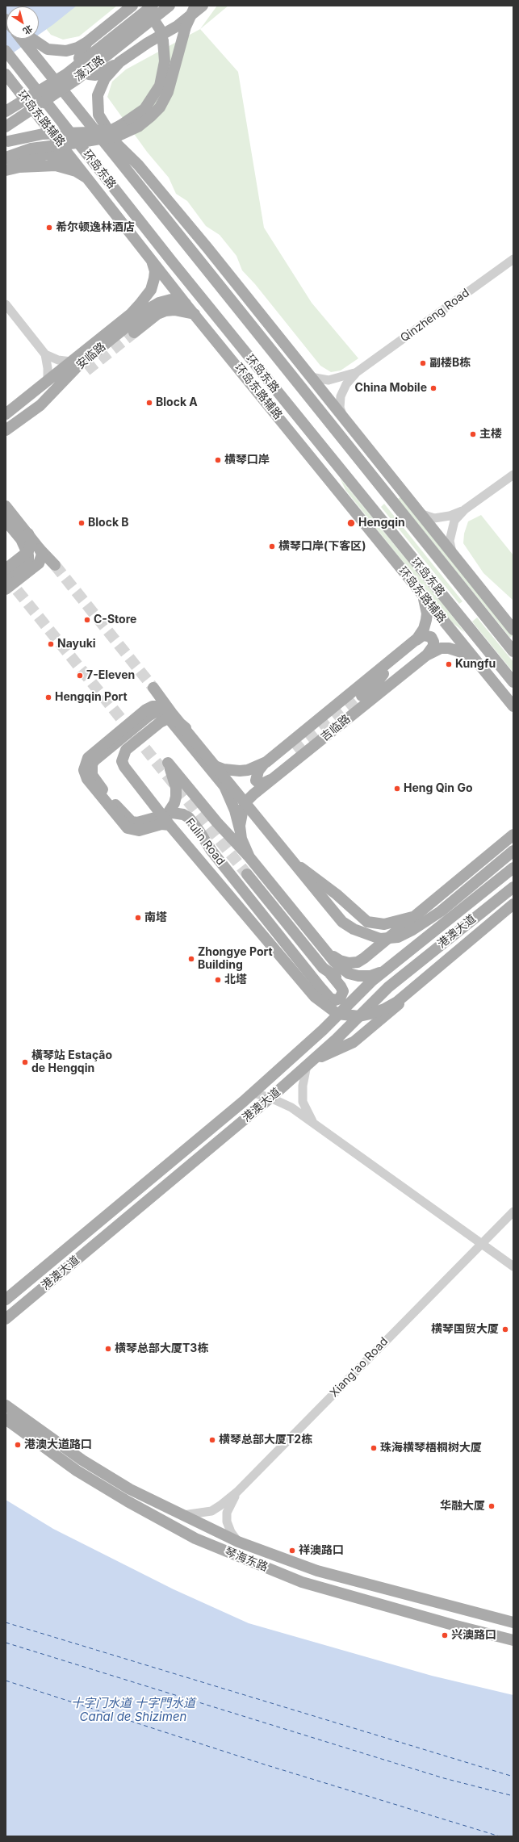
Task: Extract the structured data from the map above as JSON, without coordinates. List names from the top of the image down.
{
  "streets": {
    "main road": [
      "濠江路",
      "环岛东路辅路",
      "环岛东路",
      "安临路",
      "吉临路",
      "Fulin Road",
      "港澳大道",
      "琴海东路"
    ],
    "street": ["Qinzheng Road", "Xiang'ao Road"]
  },
  "crossings": [
    ["环岛东路辅路", "安临路"],
    ["环岛东路辅路", "吉临路"],
    ["吉临路", "Fulin Road"],
    ["Fulin Road", "港澳大道"]
  ],
  "water": ["十字门水道 十字門水道 Canal de Shizimen"],
  "places": [
    "希尔顿逸林酒店",
    "副楼B栋",
    "China Mobile",
    "Block A",
    "主楼",
    "横琴口岸",
    "Block B",
    "Hengqin",
    "横琴口岸(下客区)",
    "C-Store",
    "Nayuki",
    "Kungfu",
    "7-Eleven",
    "Hengqin Port",
    "Heng Qin Go",
    "南塔",
    "Zhongye Port Building",
    "北塔",
    "橫琴站 Estação de Hengqin",
    "横琴国贸大厦",
    "横琴总部大厦T3栋",
    "横琴总部大厦T2栋",
    "港澳大道路口",
    "珠海横琴梧桐树大厦",
    "华融大厦",
    "祥澳路口",
    "兴澳路口"
  ],
  "north": "bottom right"
}
